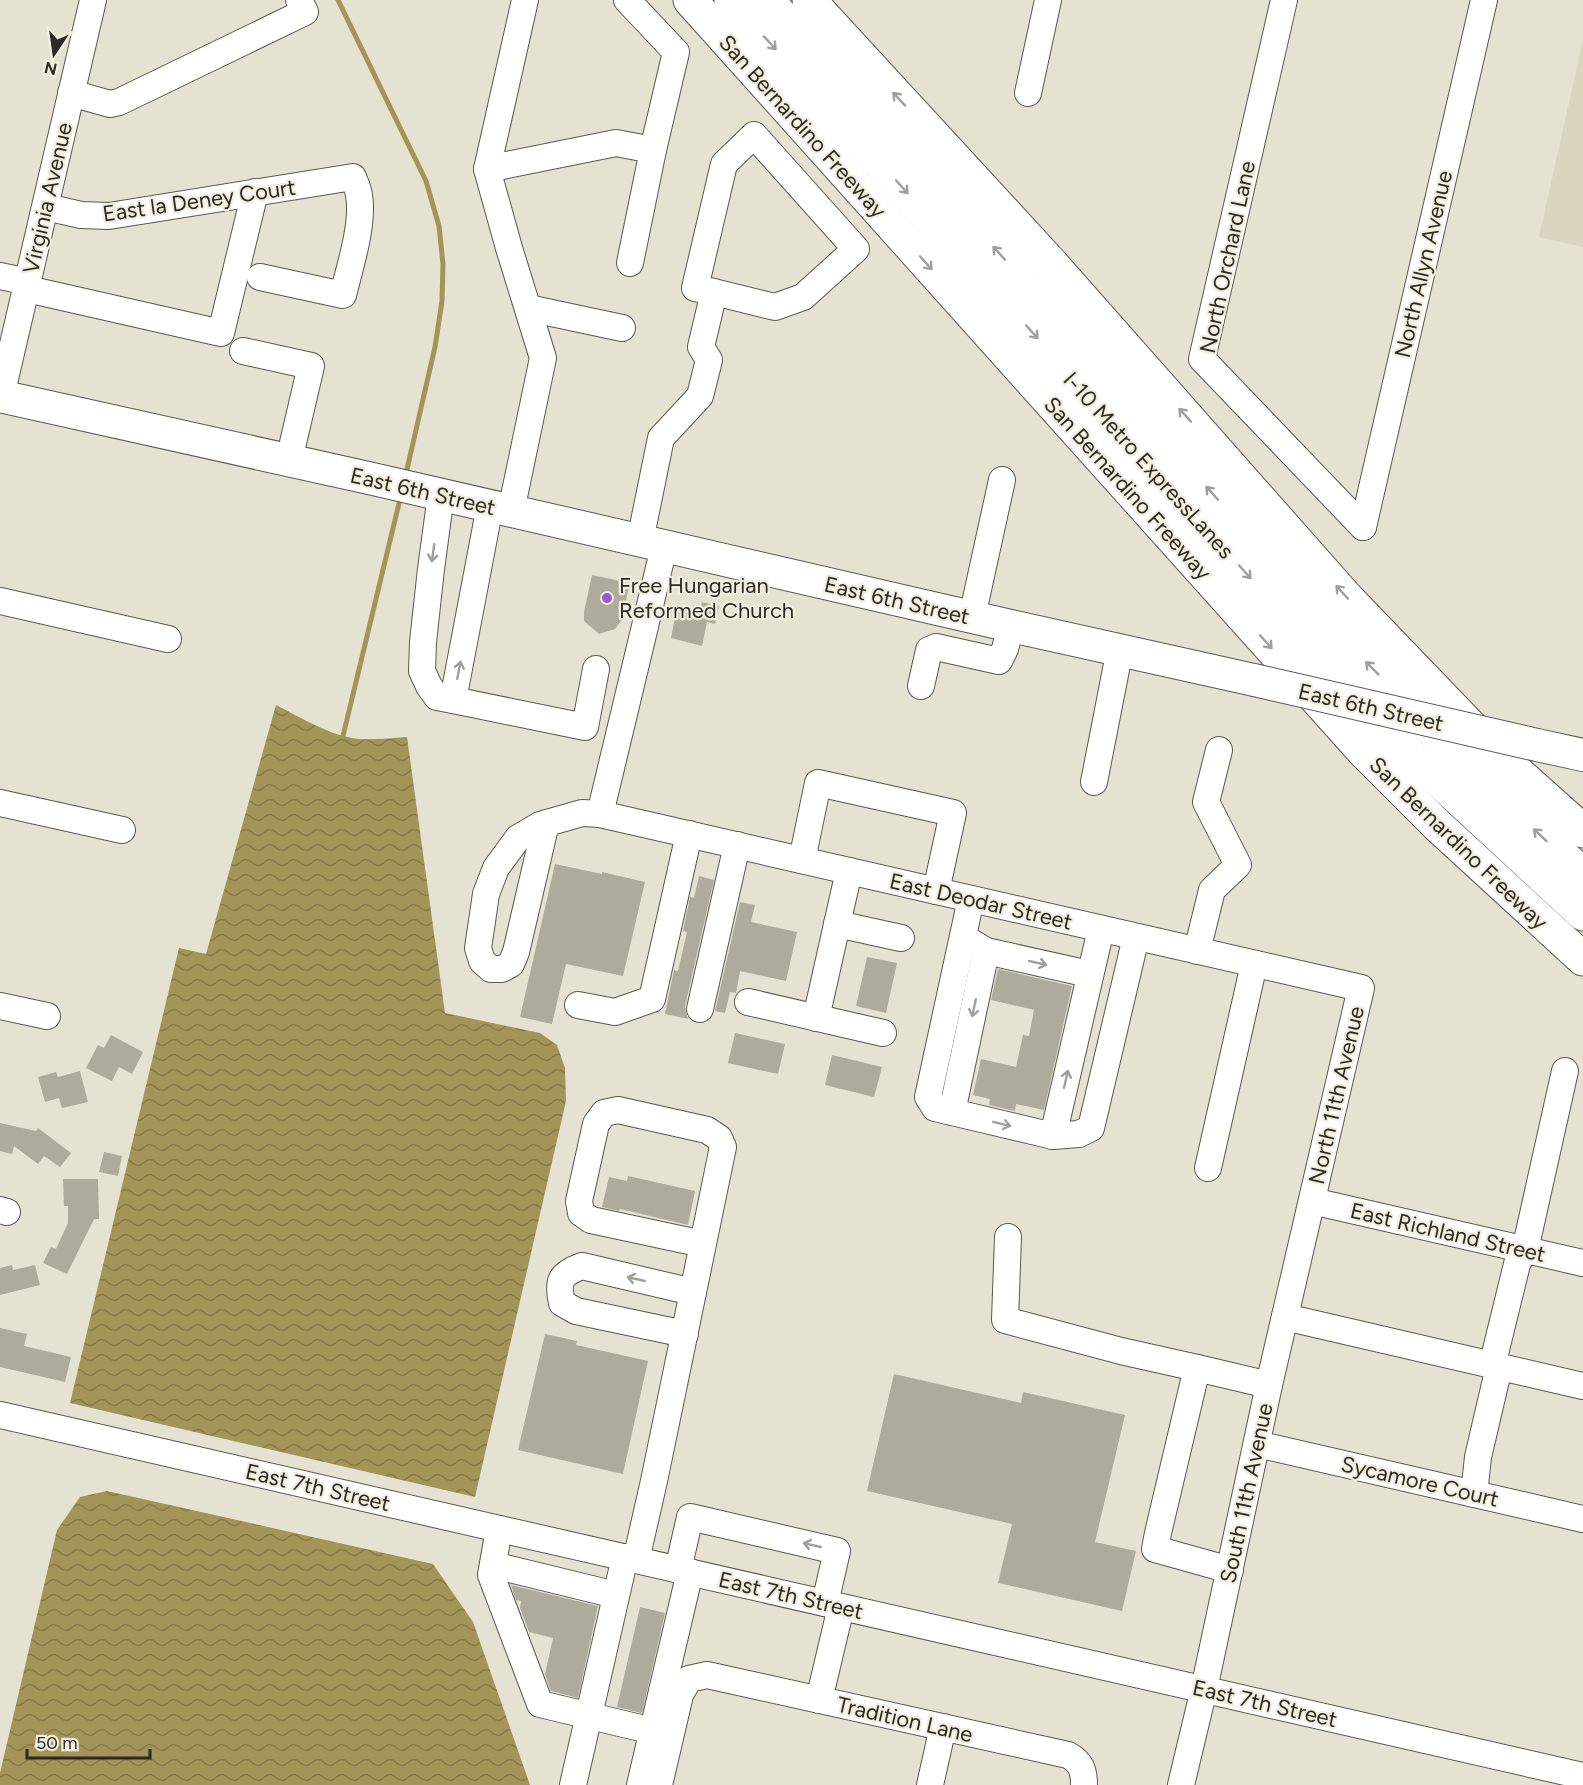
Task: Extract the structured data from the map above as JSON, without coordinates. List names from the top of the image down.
{
  "streets": {
    "highway": ["San Bernardino Freeway", "I-10 Metro ExpressLanes"],
    "main road": ["East 6th Street"],
    "street": [
      "Virginia Avenue",
      "East la Deney Court",
      "North Orchard Lane",
      "North Allyn Avenue",
      "East Deodar Street",
      "North 11th Avenue",
      "East Richland Street",
      "Sycamore Court",
      "East 7th Street",
      "South 11th Avenue",
      "Tradition Lane"
    ]
  },
  "crossings": [
    ["Virginia Avenue", "East la Deney Court"],
    ["Virginia Avenue", "East 6th Street"],
    ["North Orchard Lane", "North Allyn Avenue"],
    ["East Deodar Street", "North 11th Avenue"],
    ["North 11th Avenue", "East Richland Street"],
    ["North 11th Avenue", "South 11th Avenue"],
    ["East Richland Street", "South 11th Avenue"],
    ["Sycamore Court", "South 11th Avenue"],
    ["East 7th Street", "South 11th Avenue"],
    ["East 7th Street", "Tradition Lane"]
  ],
  "places": ["Free Hungarian Reformed Church"],
  "scale_bar": "50 m",
  "north": "bottom"
}
